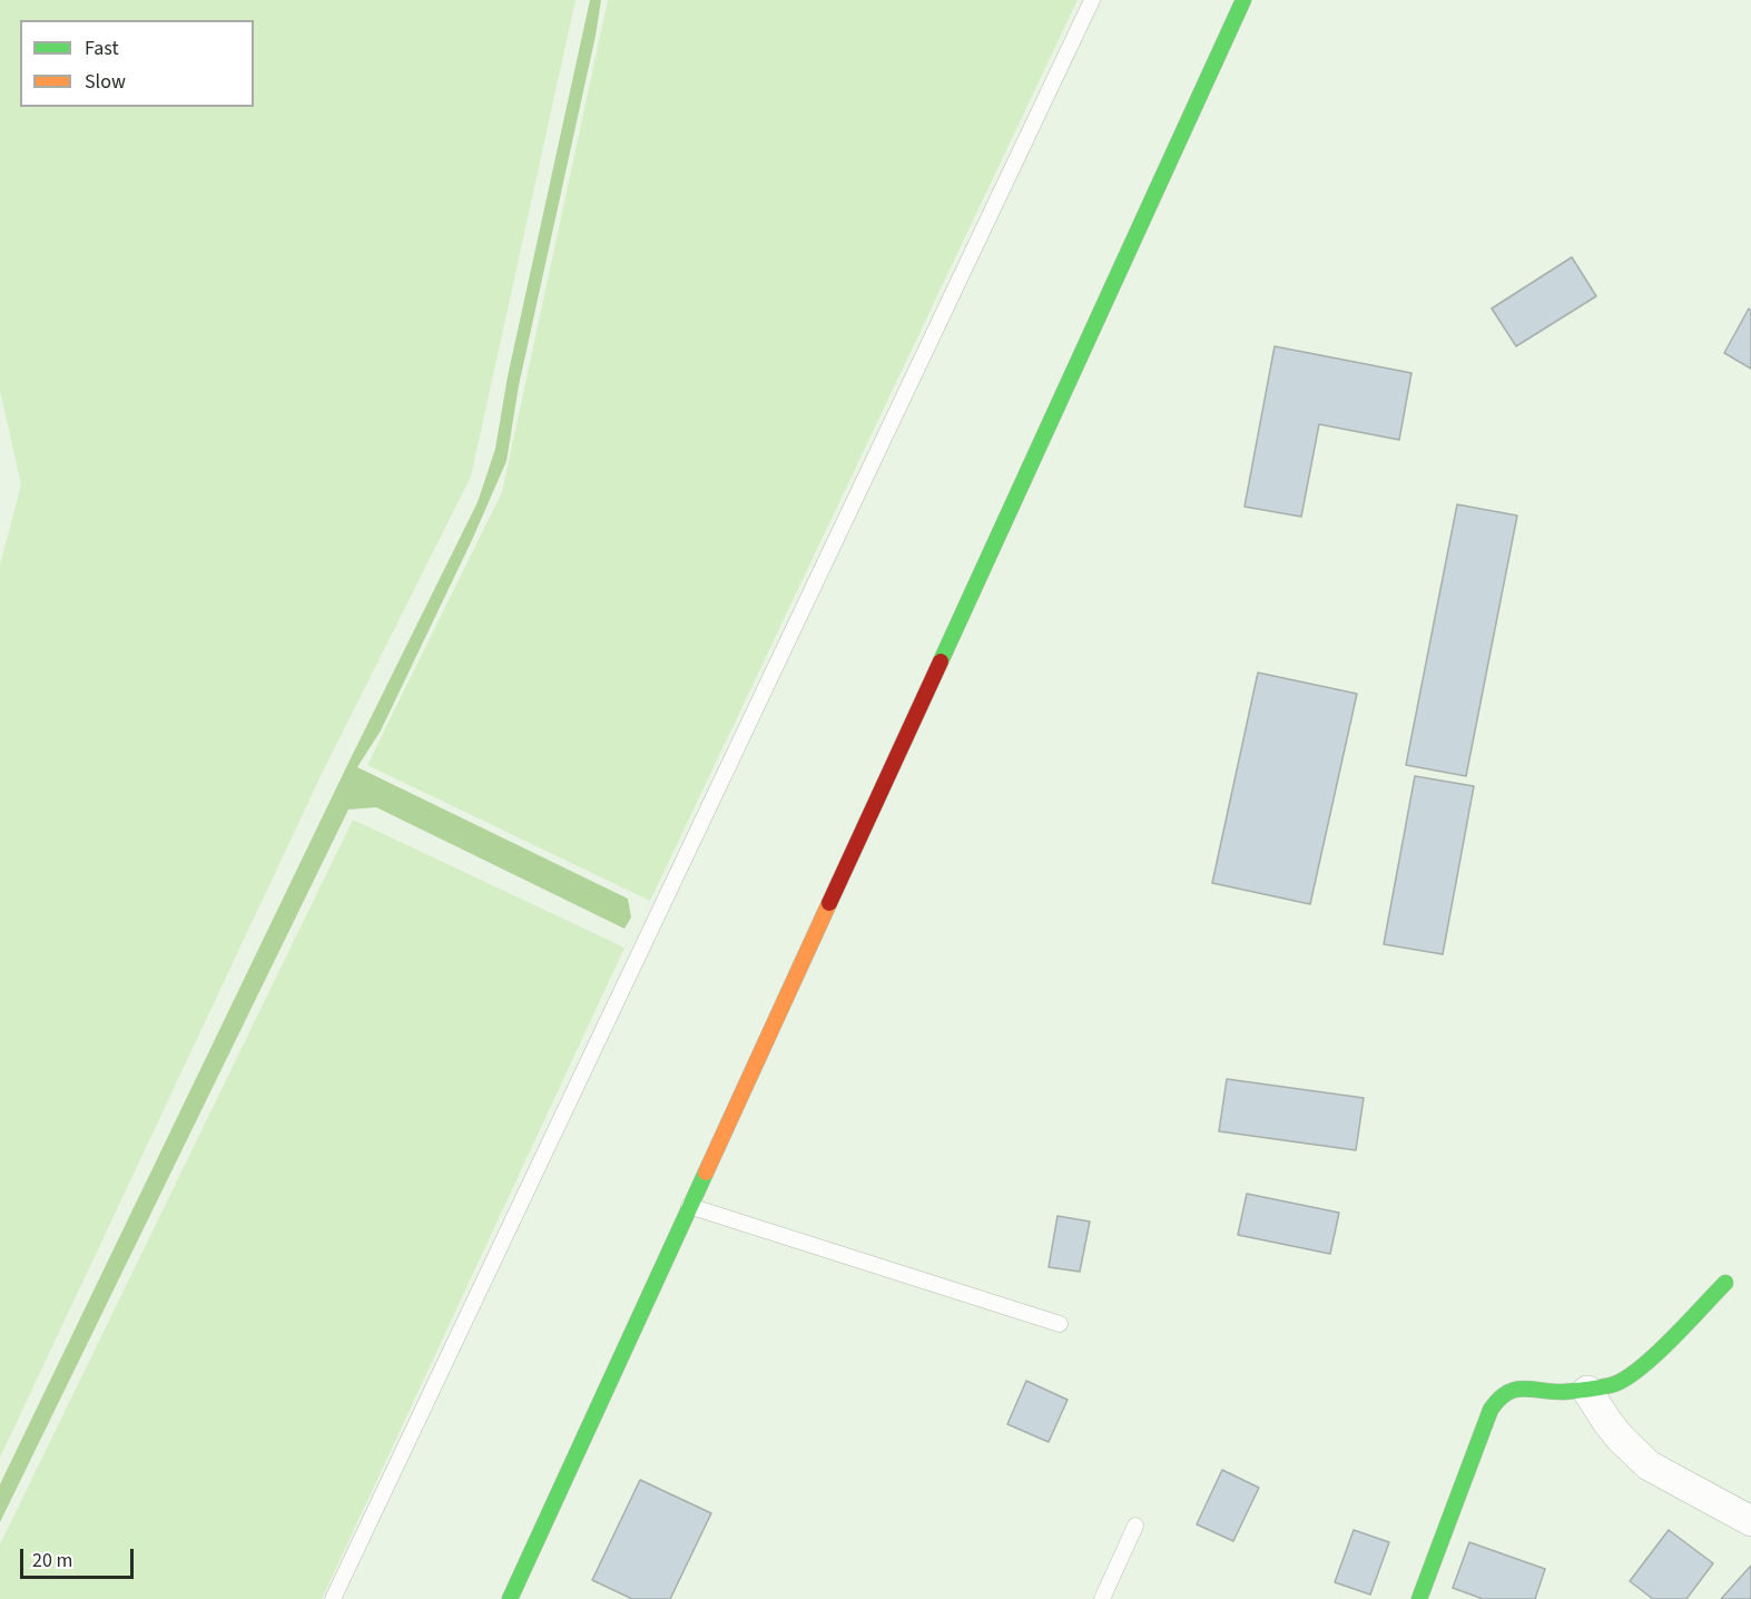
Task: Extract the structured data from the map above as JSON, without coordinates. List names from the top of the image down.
{
  "legend": ["Fast", "Slow"],
  "scale_bar": "20 m"
}
